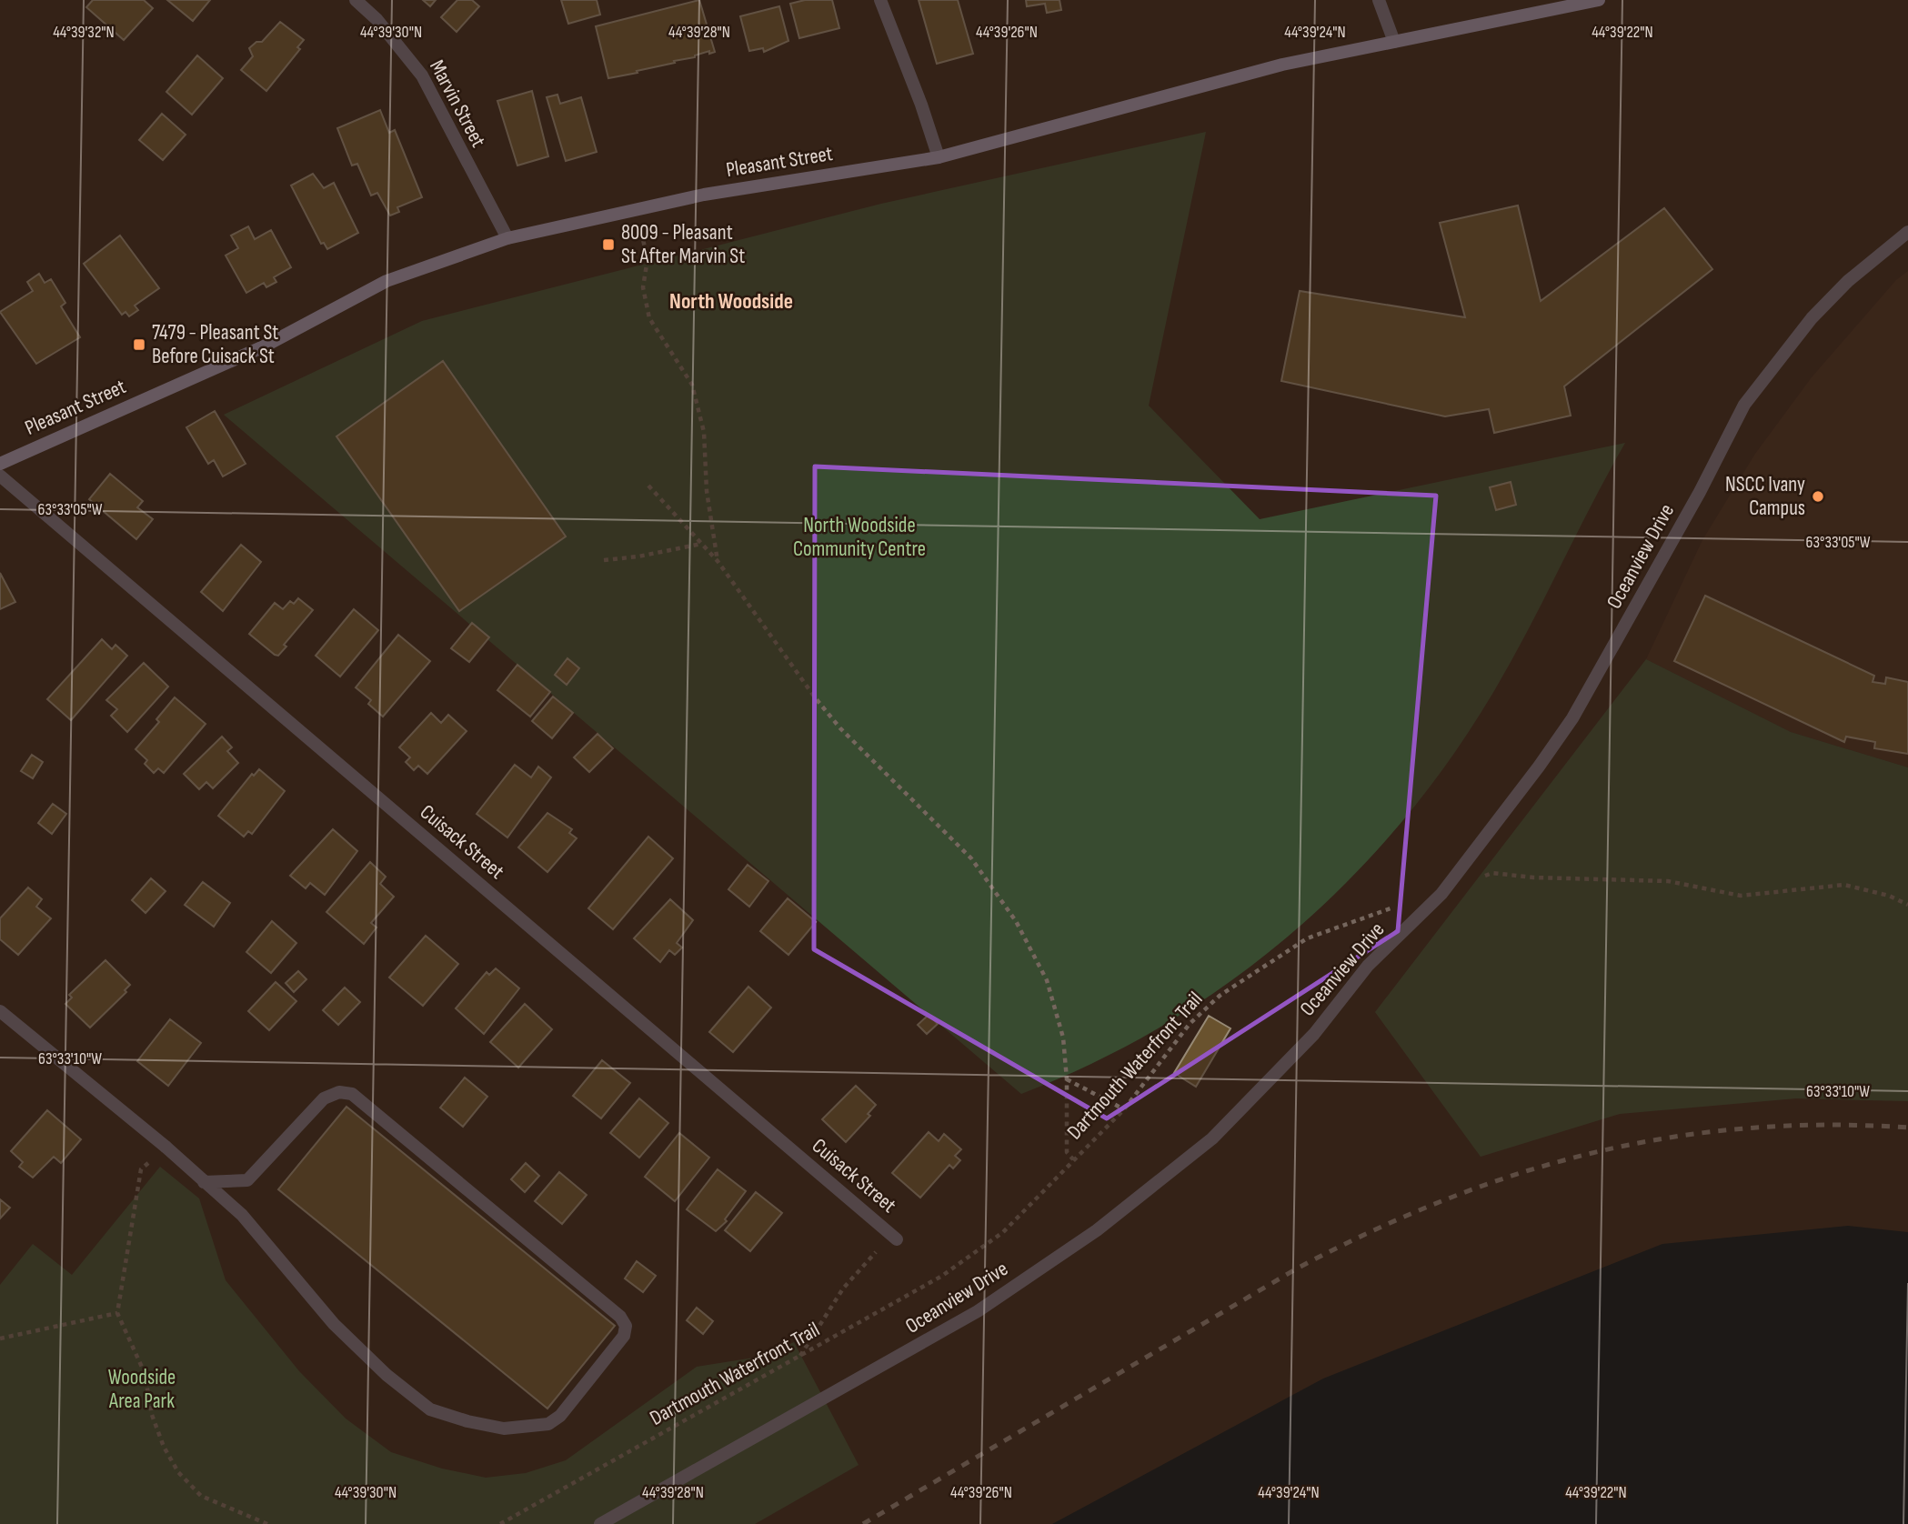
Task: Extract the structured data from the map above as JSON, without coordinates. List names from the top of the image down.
{
  "streets": {
    "main road": ["Pleasant Street"],
    "street": ["Marvin Street", "Oceanview Drive", "Cuisack Street"],
    "path": ["Dartmouth Waterfront Trail"]
  },
  "crossings": [
    ["Marvin Street", "Pleasant Street"]
  ],
  "districts": ["North Woodside"],
  "parks": ["North Woodside Community Centre", "Woodside Area Park"],
  "places": {
    "transit": ["8009 - Pleasant St After Marvin St", "7479 - Pleasant St Before Cuisack St"],
    "other": ["NSCC Ivany Campus"]
  },
  "coordinates": [
    "44°39'32\"N",
    "44°39'30\"N",
    "44°39'28\"N",
    "44°39'26\"N",
    "44°39'24\"N",
    "44°39'22\"N",
    "63°33'05\"W",
    "63°33'10\"W"
  ]
}
